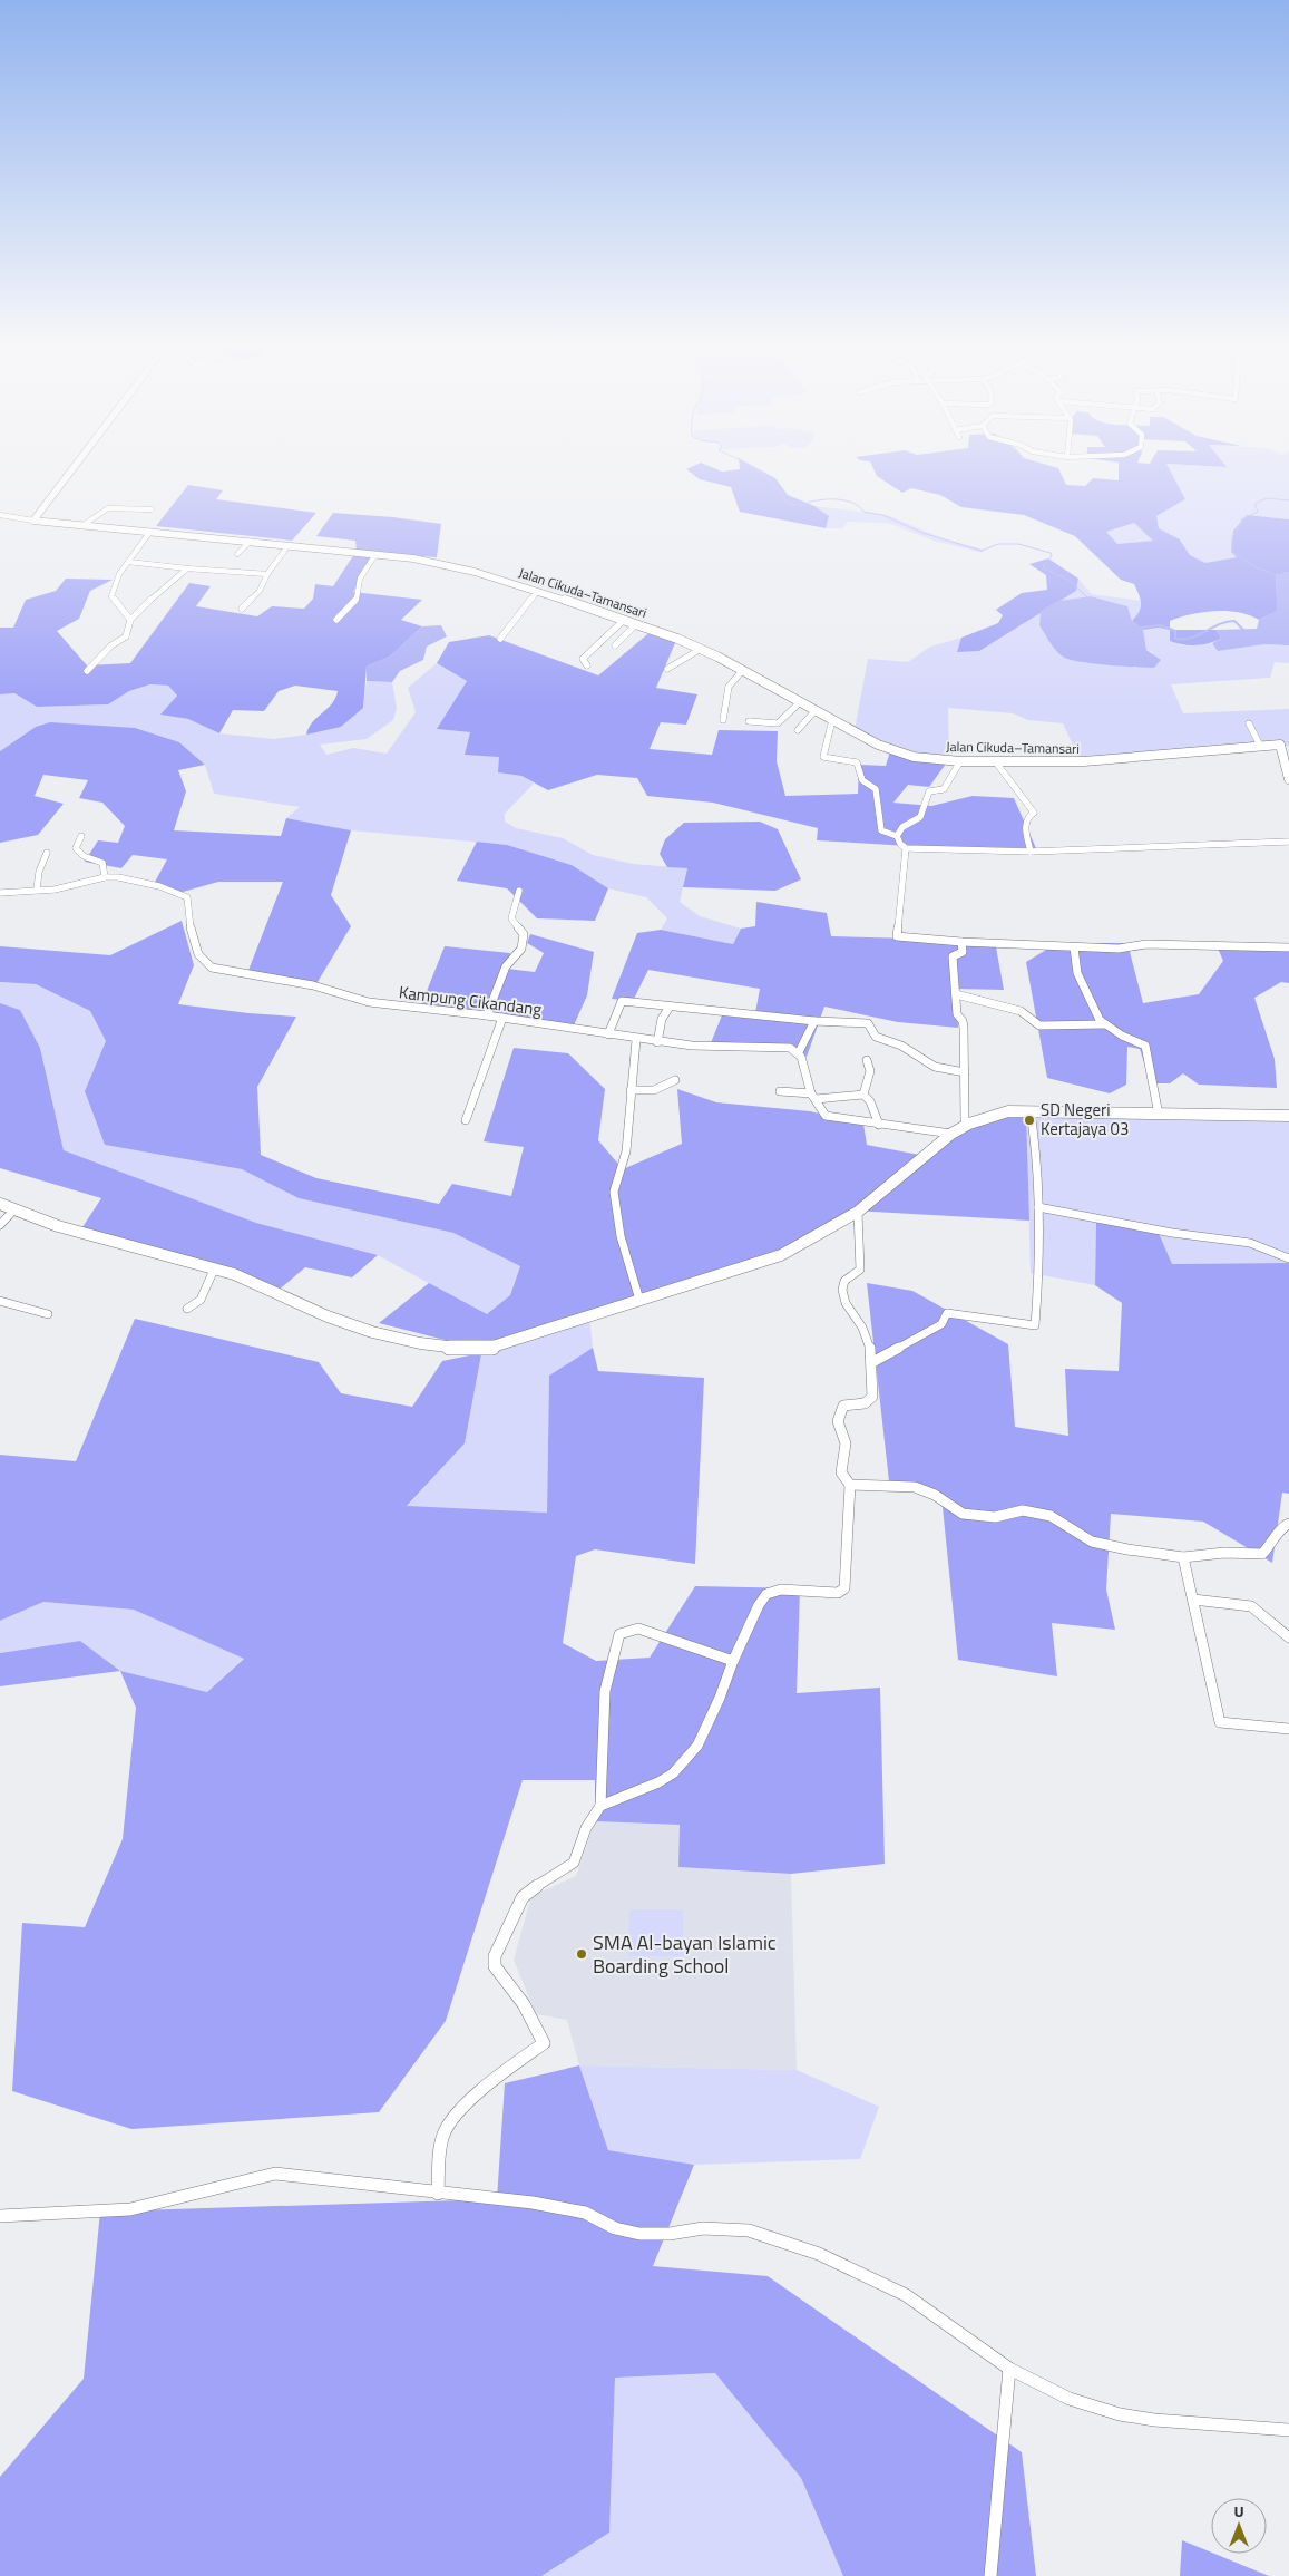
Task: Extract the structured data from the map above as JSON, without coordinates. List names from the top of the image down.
{
  "streets": {
    "street": ["Jalan Cikuda–Tamansari", "Kampung Cikandang"]
  },
  "places": ["SD Negeri Kertajaya 03", "SMA Al-bayan Islamic Boarding School"],
  "north": "top"
}
